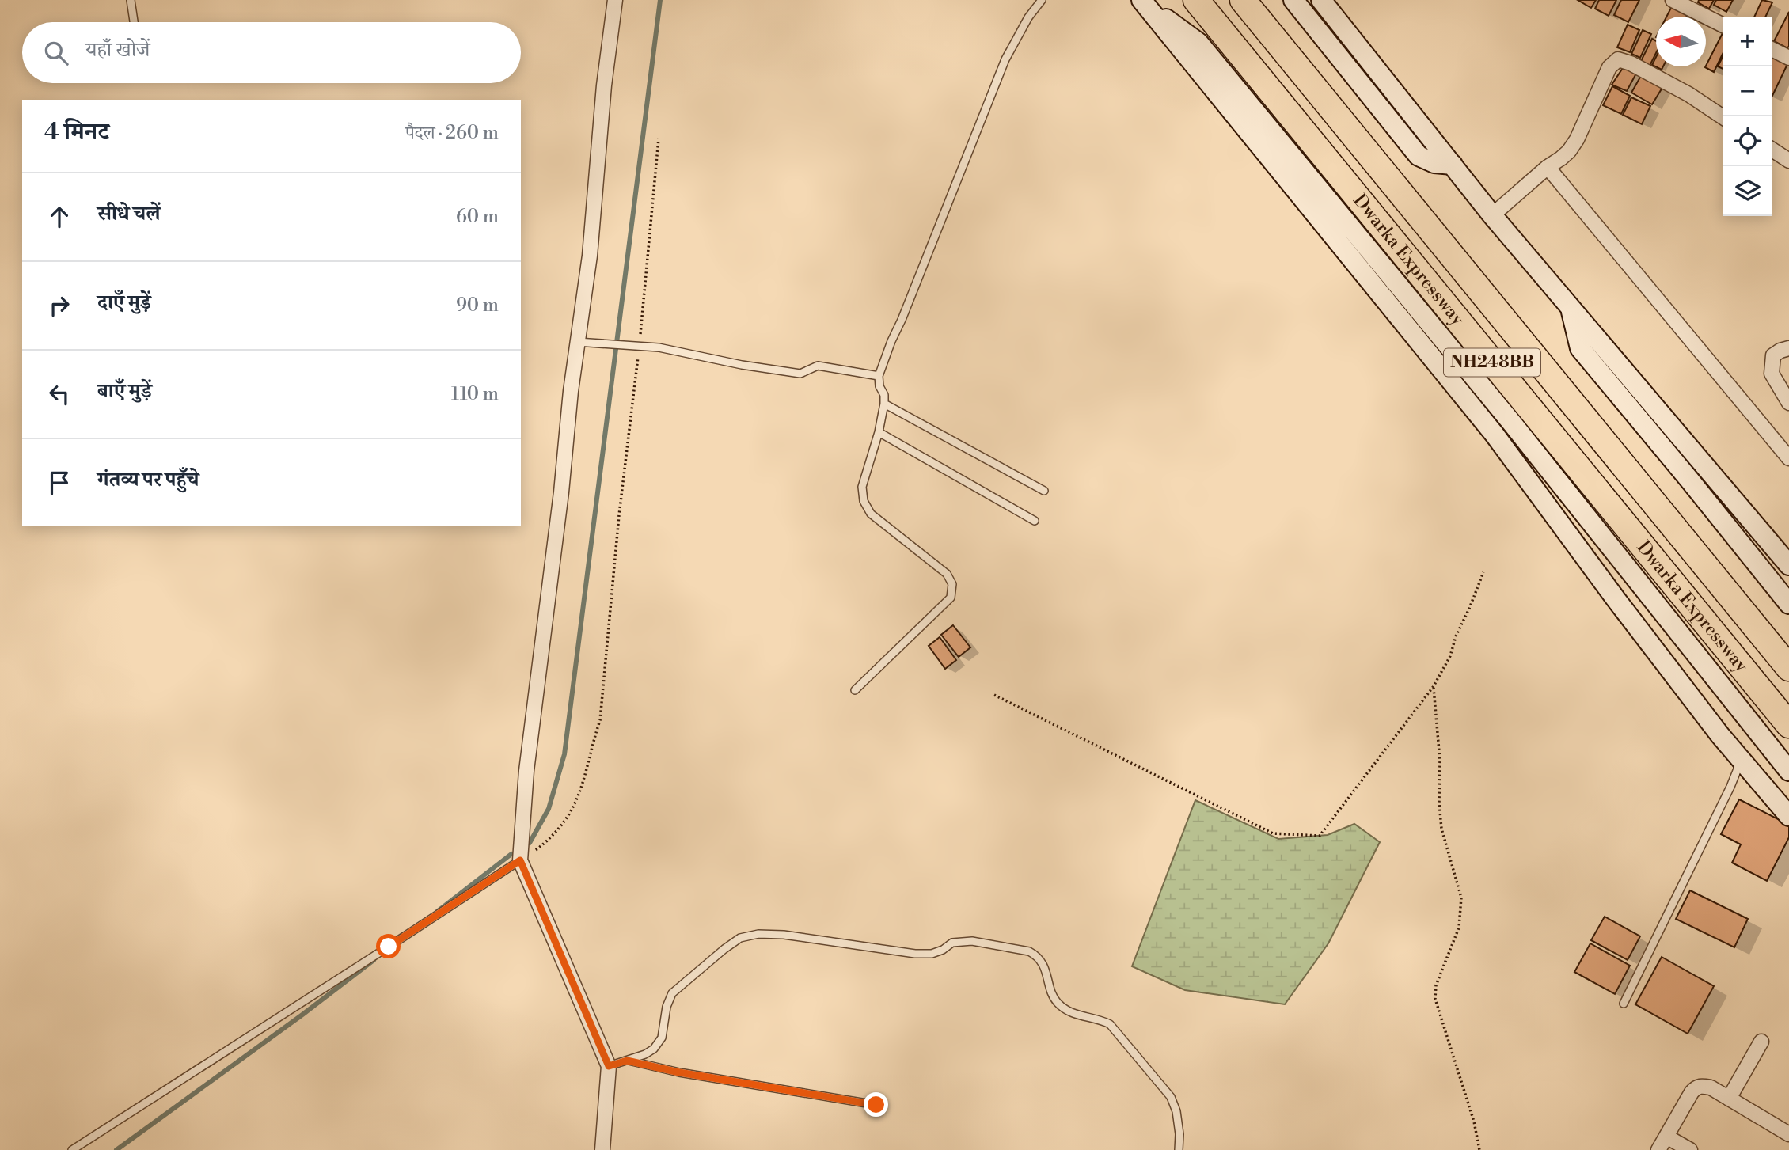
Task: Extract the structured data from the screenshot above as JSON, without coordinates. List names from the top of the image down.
{
  "streets": {
    "highway": ["Dwarka Expressway", "NH248BB"]
  },
  "north": "left",
  "page": {
    "map_buttons": ["+", "−"],
    "search": "यहाँ खोजें",
    "heading": ["4 मिनट", "पैदल · 260 m"],
    "list": [
      ["सीधे चलें", "60 m"],
      ["दाएँ मुड़ें", "90 m"],
      ["बाएँ मुड़ें", "110 m"],
      "गंतव्य पर पहुँचे"
    ]
  }
}
